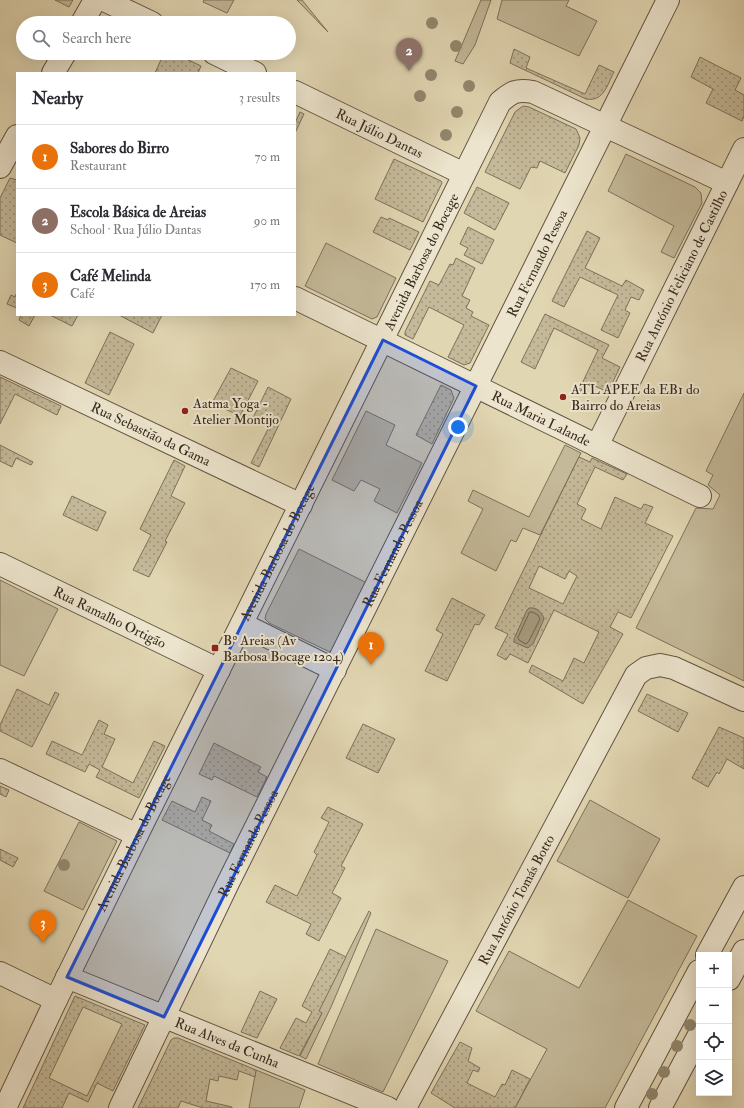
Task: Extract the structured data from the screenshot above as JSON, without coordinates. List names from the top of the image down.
{
  "streets": {
    "street": [
      "Rua Júlio Dantas",
      "Avenida Barbosa do Bocage",
      "Rua Fernando Pessoa",
      "Rua António Feliciano de Castilho",
      "Rua Maria Lalande",
      "Rua Sebastião da Gama",
      "Rua Ramalho Ortigão",
      "Rua António Tomás Botto",
      "Rua Alves da Cunha"
    ]
  },
  "crossings": [
    ["Rua Júlio Dantas", "Avenida Barbosa do Bocage"],
    ["Avenida Barbosa do Bocage", "Rua Fernando Pessoa"],
    ["Avenida Barbosa do Bocage", "Rua António Feliciano de Castilho"],
    ["Avenida Barbosa do Bocage", "Rua Maria Lalande"],
    ["Avenida Barbosa do Bocage", "Rua Sebastião da Gama"],
    ["Avenida Barbosa do Bocage", "Rua Ramalho Ortigão"],
    ["Avenida Barbosa do Bocage", "Rua Alves da Cunha"],
    ["Rua Fernando Pessoa", "Rua Maria Lalande"],
    ["Rua Fernando Pessoa", "Rua Alves da Cunha"],
    ["Rua António Feliciano de Castilho", "Rua Maria Lalande"]
  ],
  "places": {
    "other": ["ATL APEE da EB1 do Bairro do Areias", "Aatma Yoga - Atelier Montijo"],
    "transit": ["Bº Areias (Av Barbosa Bocage 1204)"]
  },
  "page": {
    "search": "Search here",
    "pins": ["2", "1", "3"],
    "heading": ["Nearby", "3 results"],
    "list": [
      {
        "mark": "1",
        "name": "Sabores do Birro",
        "note": "Restaurant",
        "value": "70 m"
      },
      {
        "mark": "2",
        "name": "Escola Básica de Areias",
        "note": "School · Rua Júlio Dantas",
        "value": "90 m"
      },
      {
        "mark": "3",
        "name": "Café Melinda",
        "note": "Café",
        "value": "170 m"
      }
    ],
    "map_buttons": ["+", "−"]
  }
}
